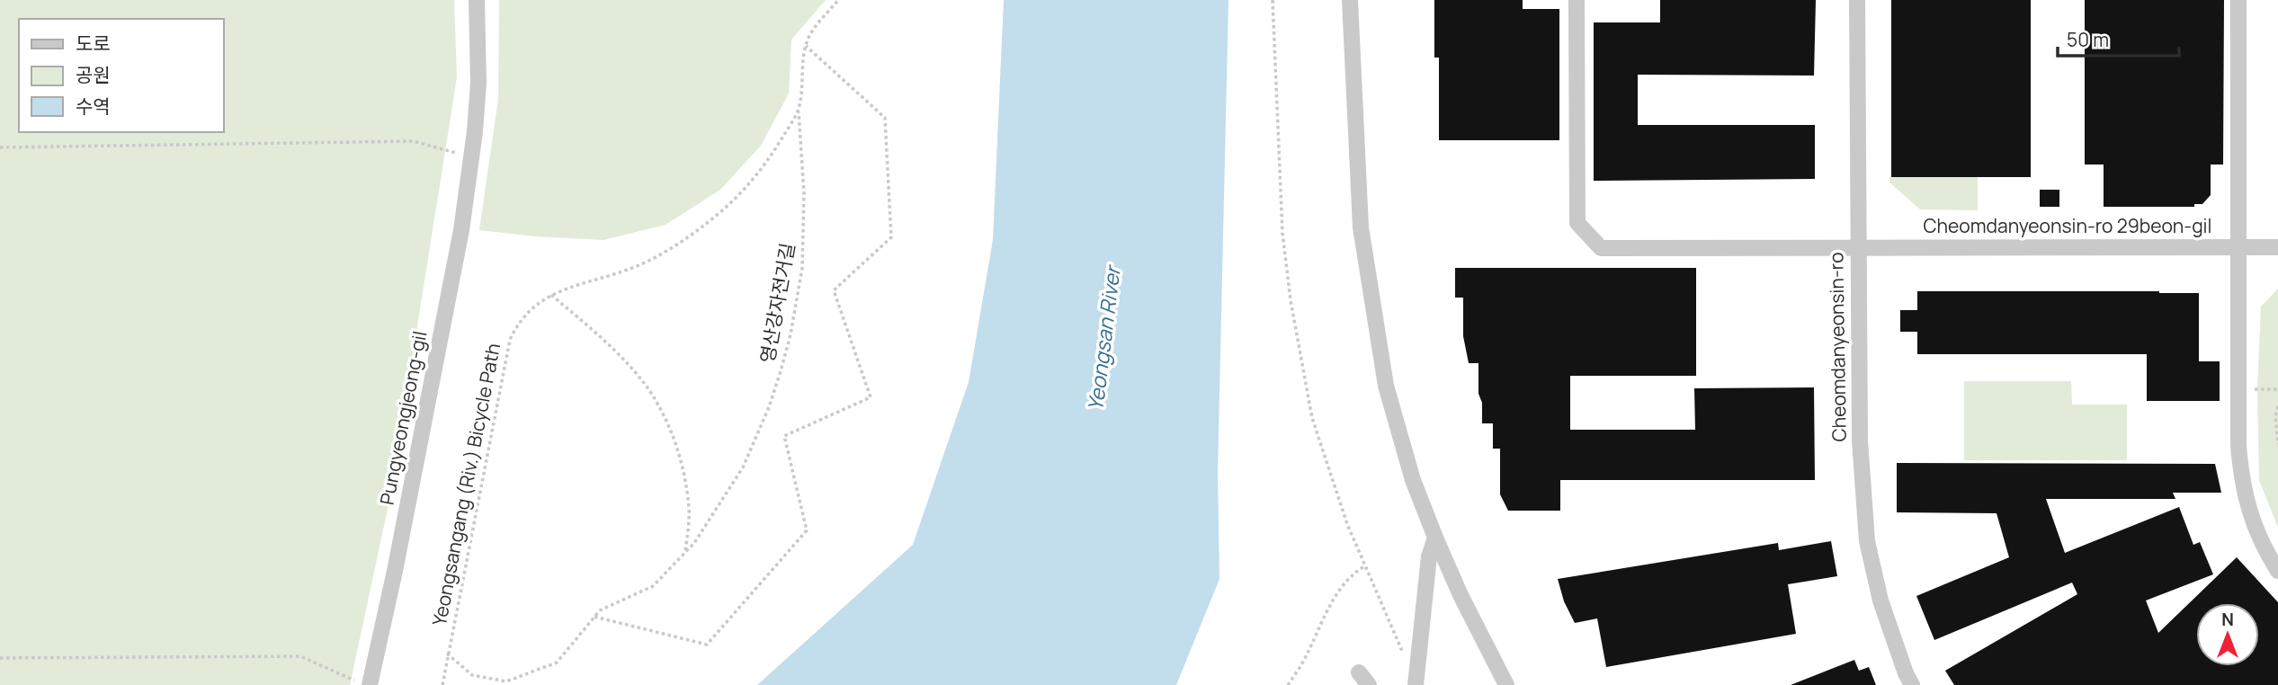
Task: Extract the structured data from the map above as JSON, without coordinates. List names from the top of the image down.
{
  "streets": {
    "street": ["Cheomdanyeonsin-ro 29beon-gil", "Cheomdanyeonsin-ro", "Pungyeongjeong-gil"],
    "path": ["영산강자전거길", "Yeongsangang (Riv.) Bicycle Path"]
  },
  "crossings": [
    ["Cheomdanyeonsin-ro 29beon-gil", "Cheomdanyeonsin-ro"],
    ["영산강자전거길", "Yeongsangang (Riv.) Bicycle Path"]
  ],
  "water": ["Yeongsan River"],
  "legend": ["도로", "공원", "수역"],
  "scale_bar": "50 m",
  "north": "top"
}
